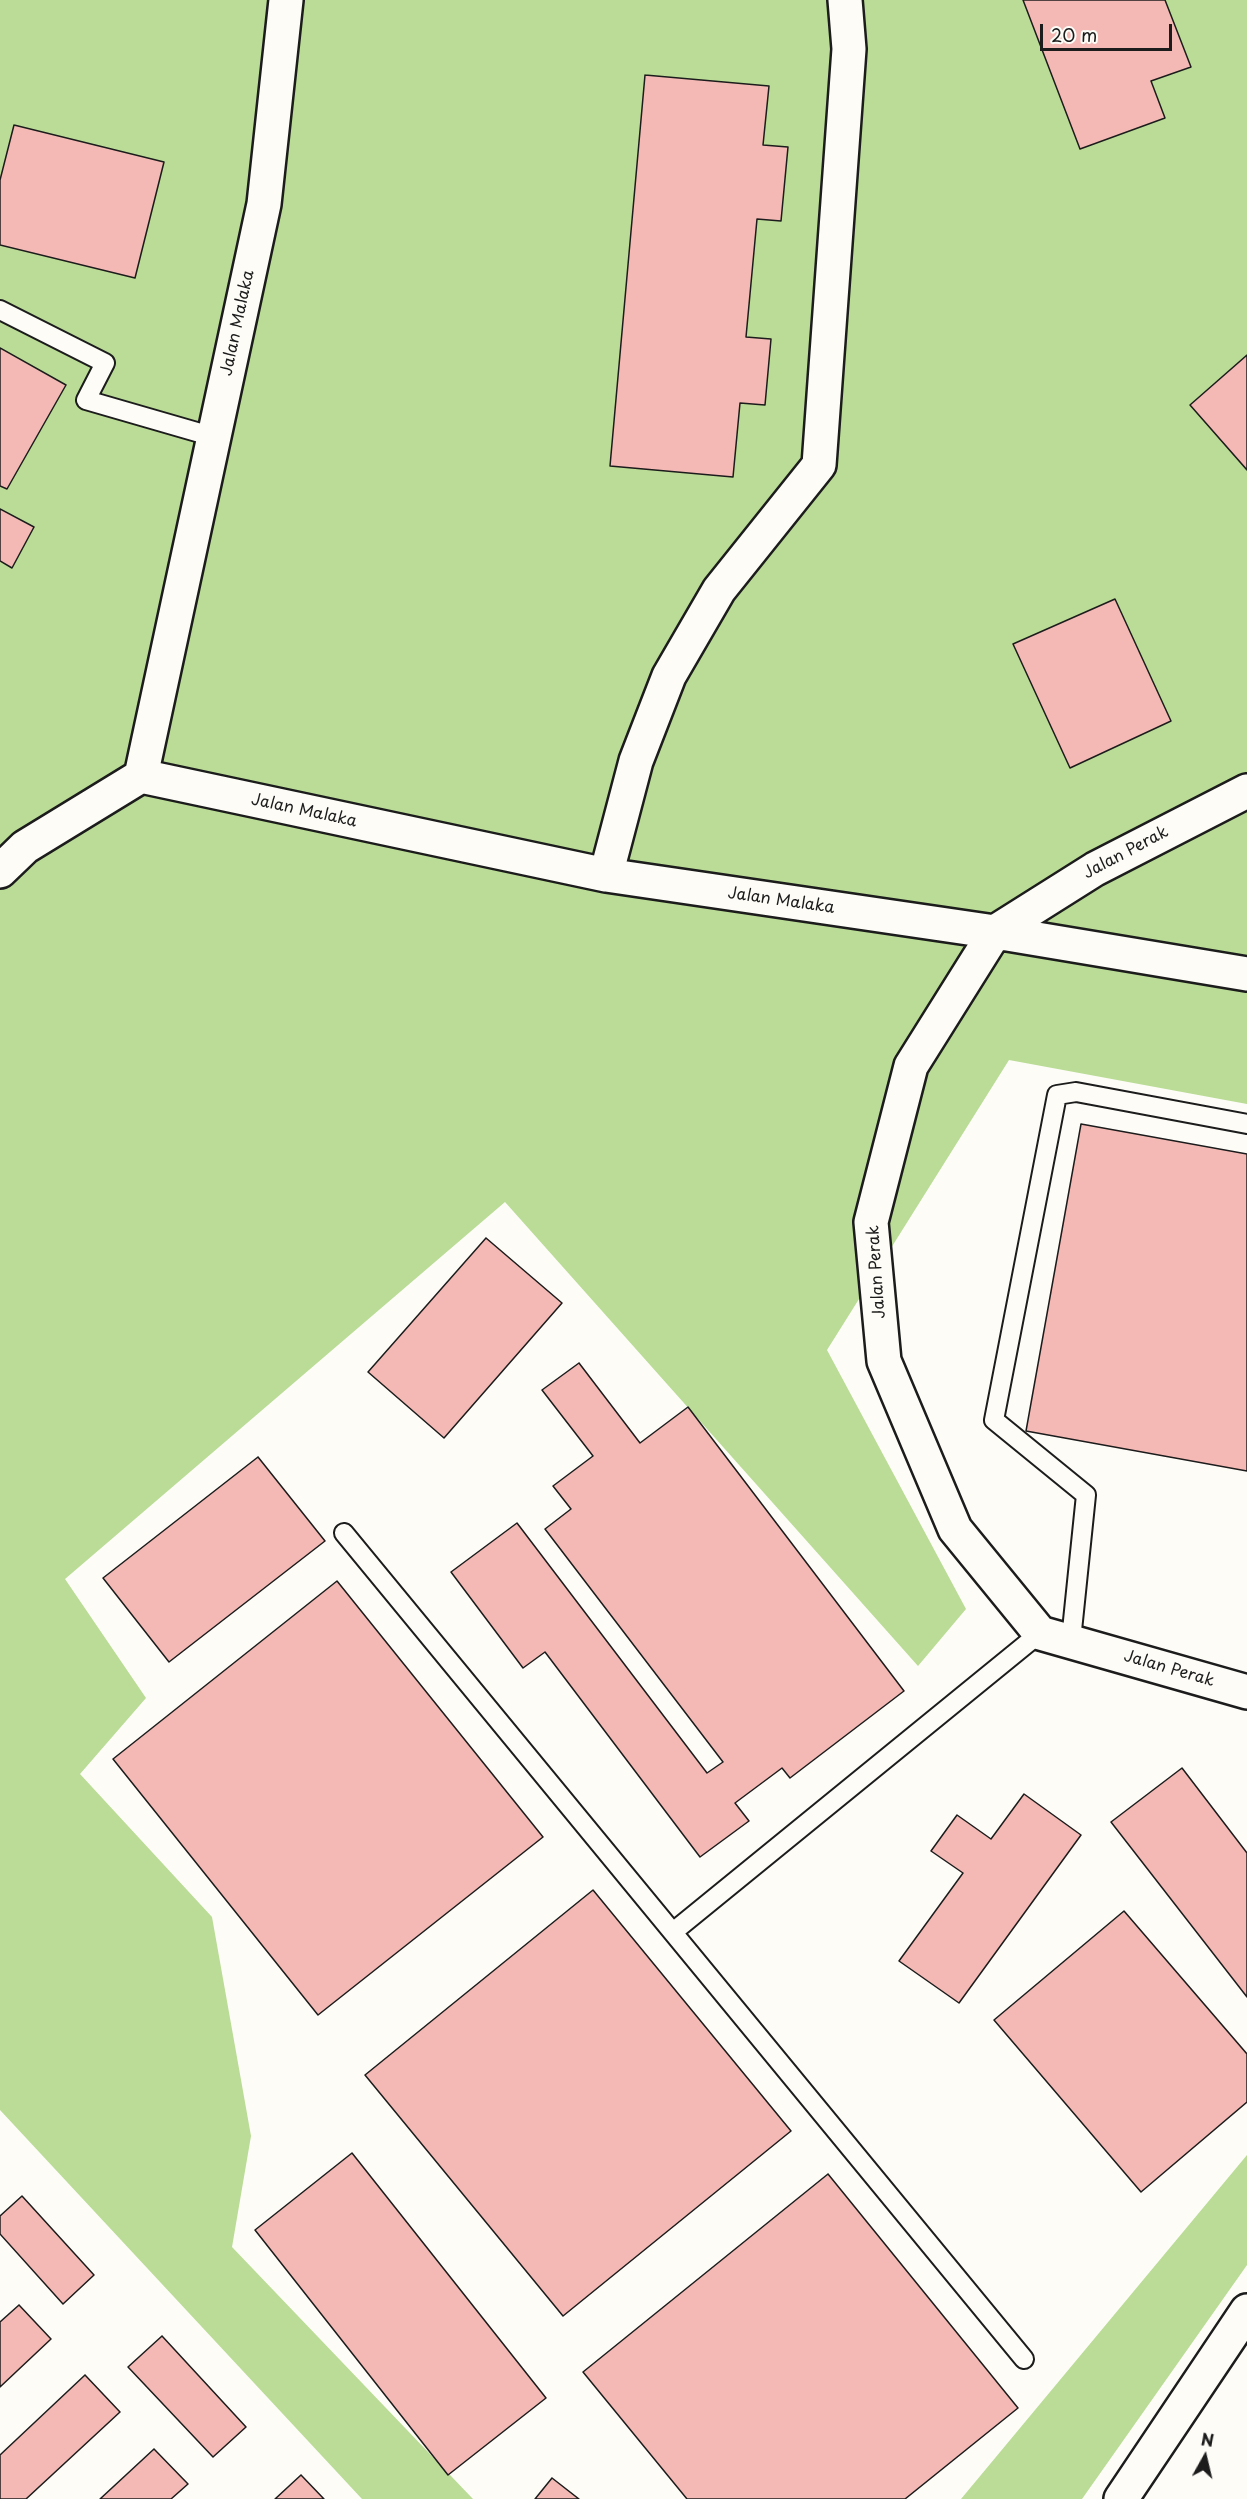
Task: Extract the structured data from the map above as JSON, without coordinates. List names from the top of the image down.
{
  "streets": {
    "street": ["Jalan Malaka", "Jalan Perak"]
  },
  "crossings": [
    ["Jalan Malaka", "Jalan Perak"]
  ],
  "scale_bar": "20 m",
  "north": "top"
}
